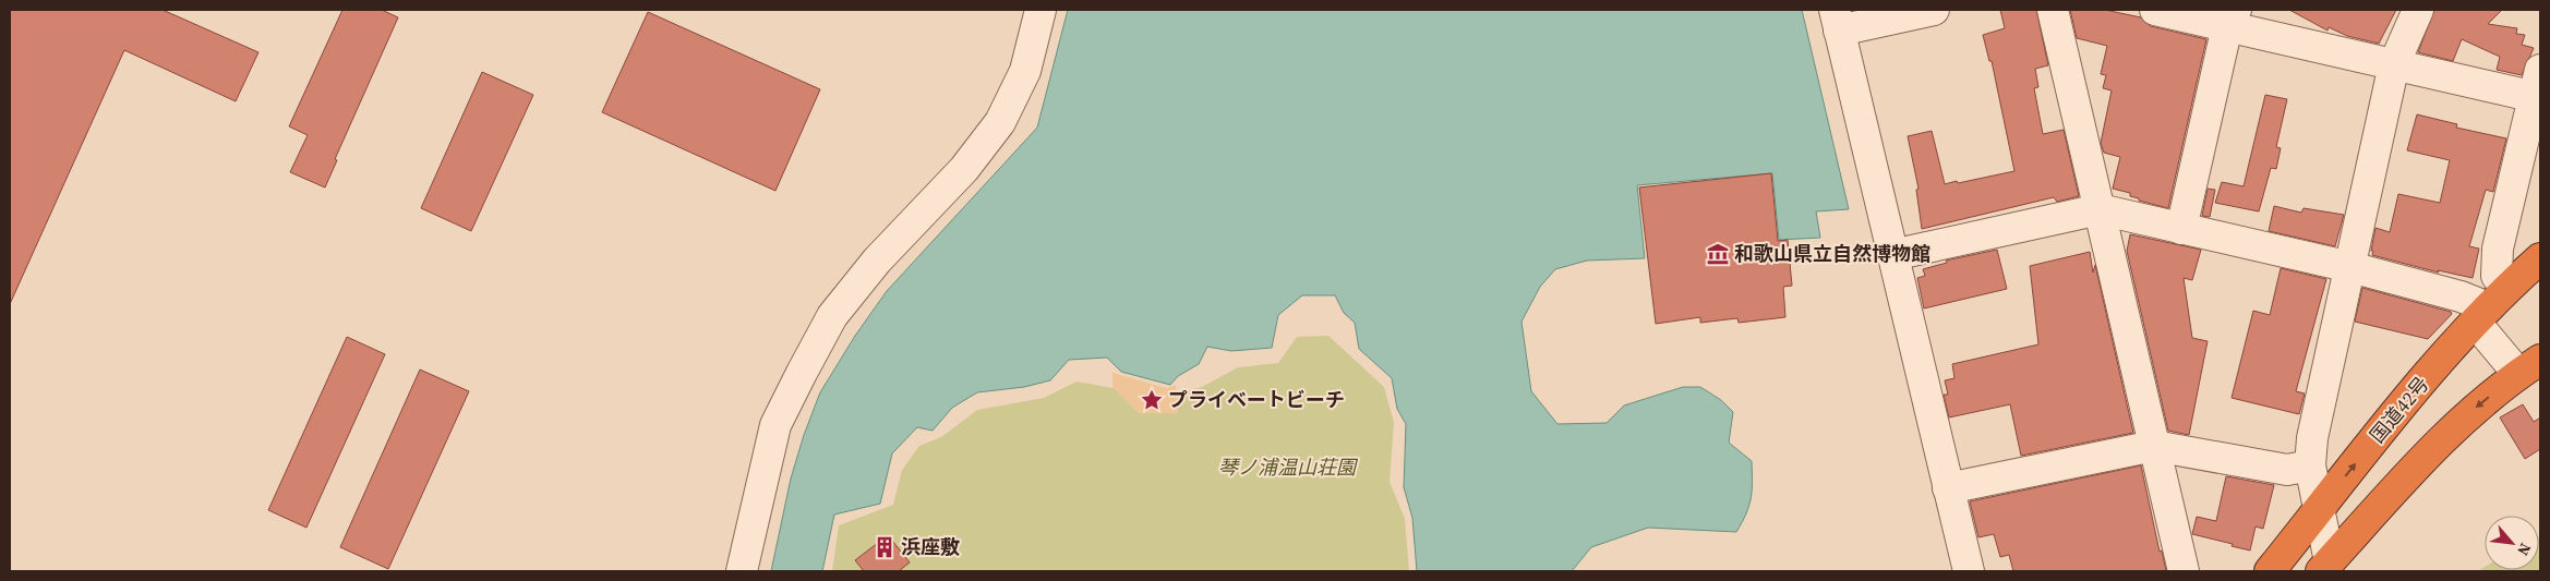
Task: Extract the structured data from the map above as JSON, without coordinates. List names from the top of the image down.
{
  "streets": {
    "highway": ["国道42号"]
  },
  "parks": ["琴ノ浦温山荘園"],
  "places": {
    "museum": ["和歌山県立自然博物館"],
    "place": ["プライベートビーチ"],
    "building": ["浜座敷"]
  },
  "north": "bottom right"
}
